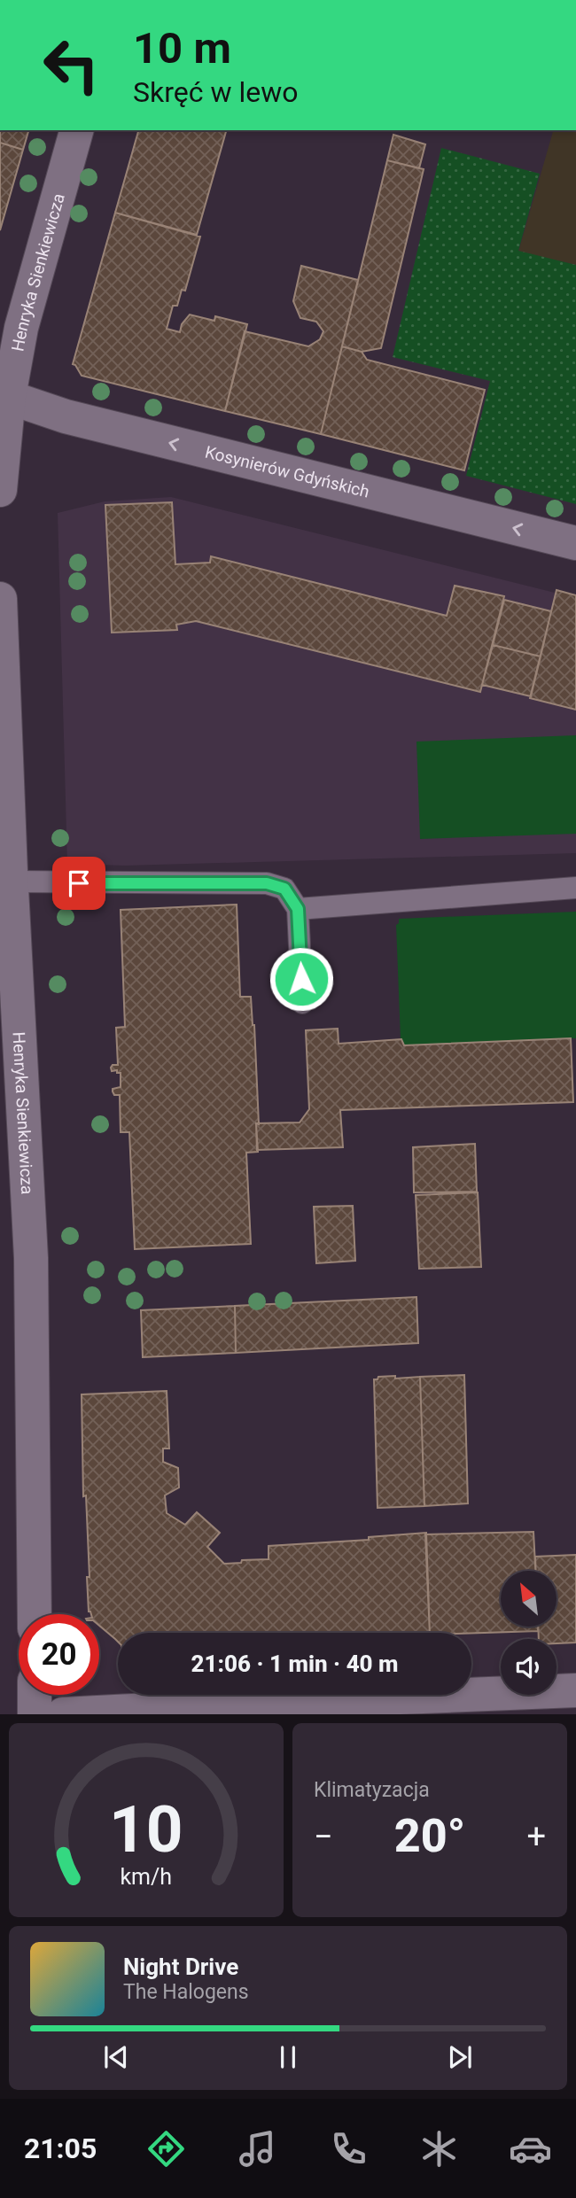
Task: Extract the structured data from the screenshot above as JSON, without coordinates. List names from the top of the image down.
{
  "streets": {
    "street": ["Henryka Sienkiewicza", "Kosynierów Gdyńskich"]
  },
  "crossings": [
    ["Henryka Sienkiewicza", "Kosynierów Gdyńskich"]
  ],
  "one_way": ["Kosynierów Gdyńskich"],
  "north": "top left",
  "page": {
    "turn": ["10 m", "Skręć w lewo"],
    "limit": "20",
    "trip": "21:06 · 1 min · 40 m",
    "tile": "Klimatyzacja",
    "heat": ["−", "20°", "+"],
    "song": ["Night Drive", "The Halogens"],
    "tabs": "21:05",
    "gauge": ["10", "km/h"]
  }
}
